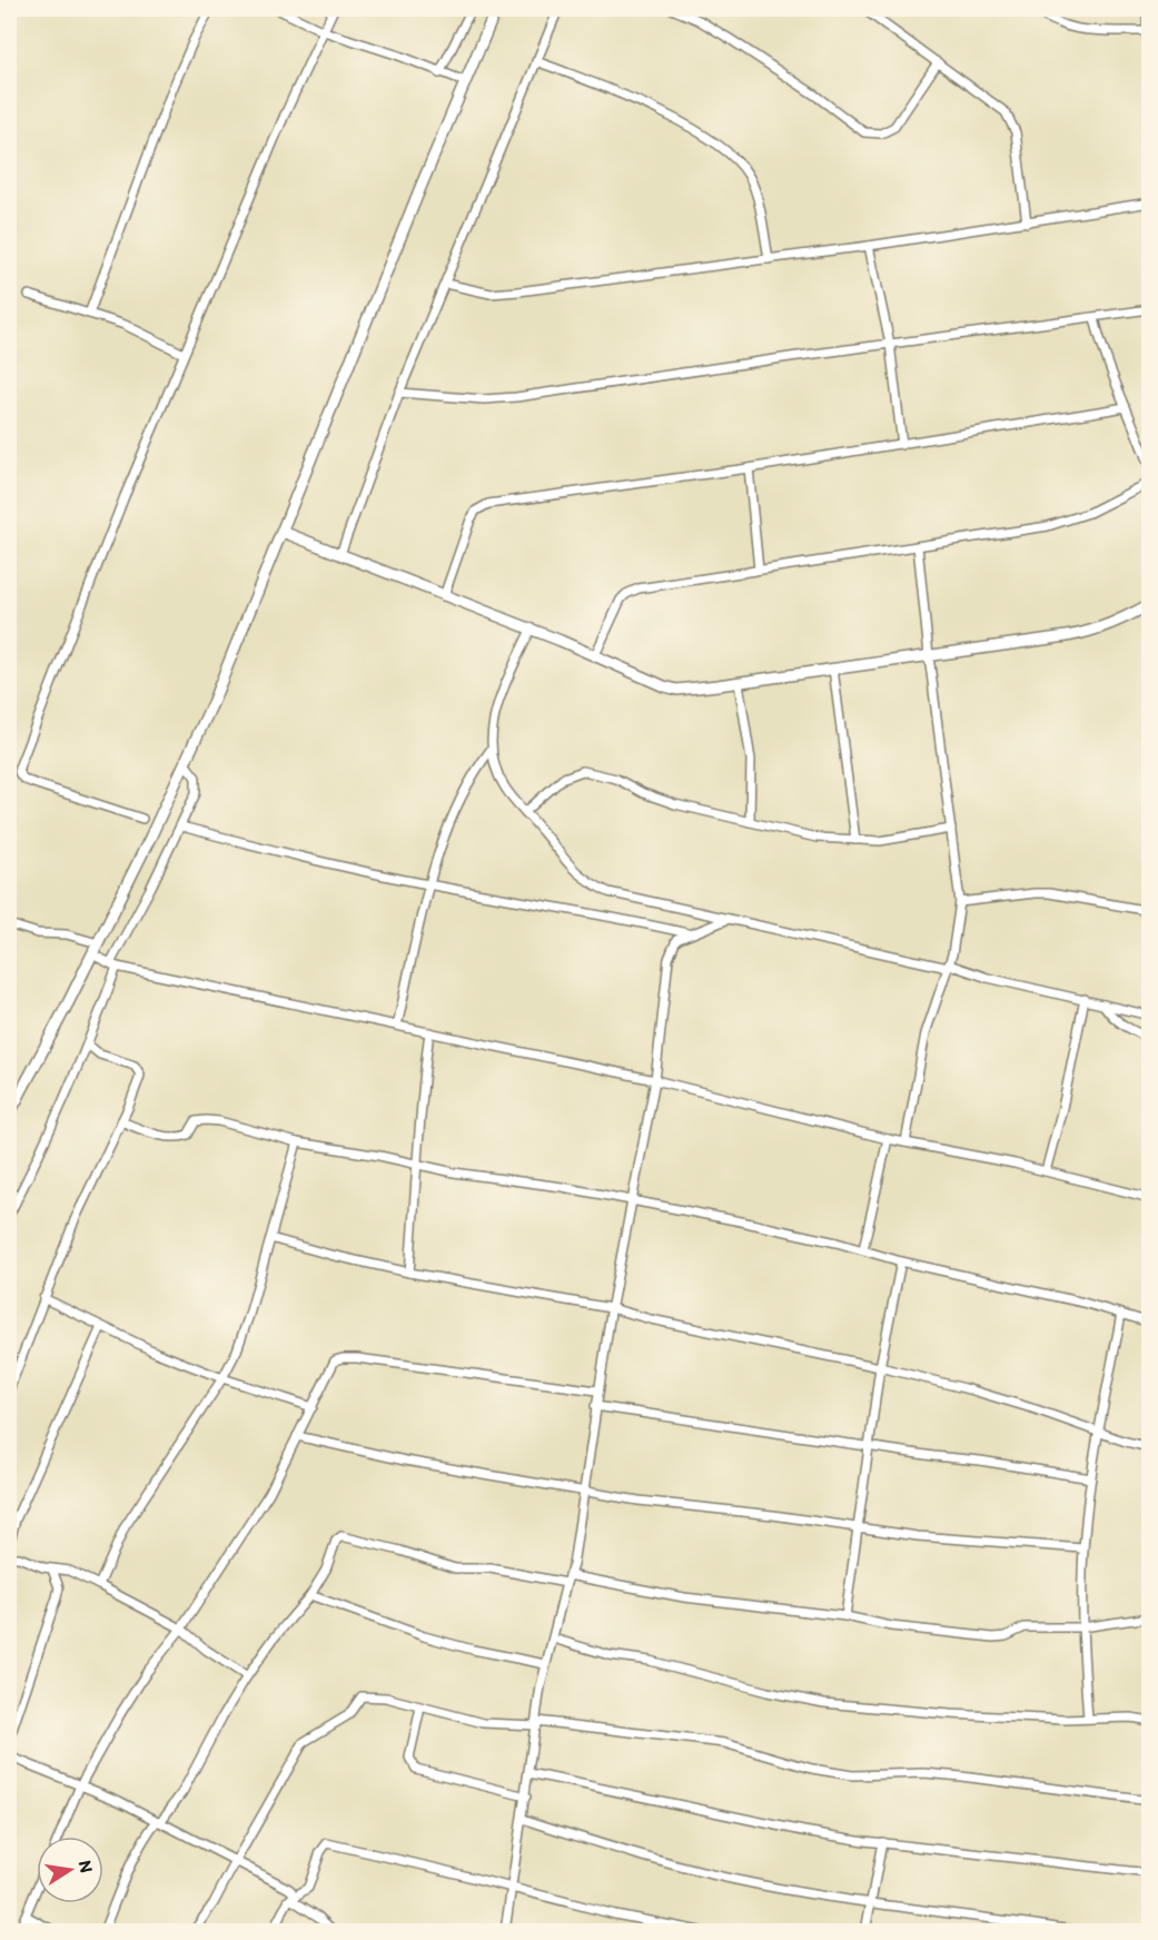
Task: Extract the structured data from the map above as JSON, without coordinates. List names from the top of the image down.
{
  "north": "right"
}
